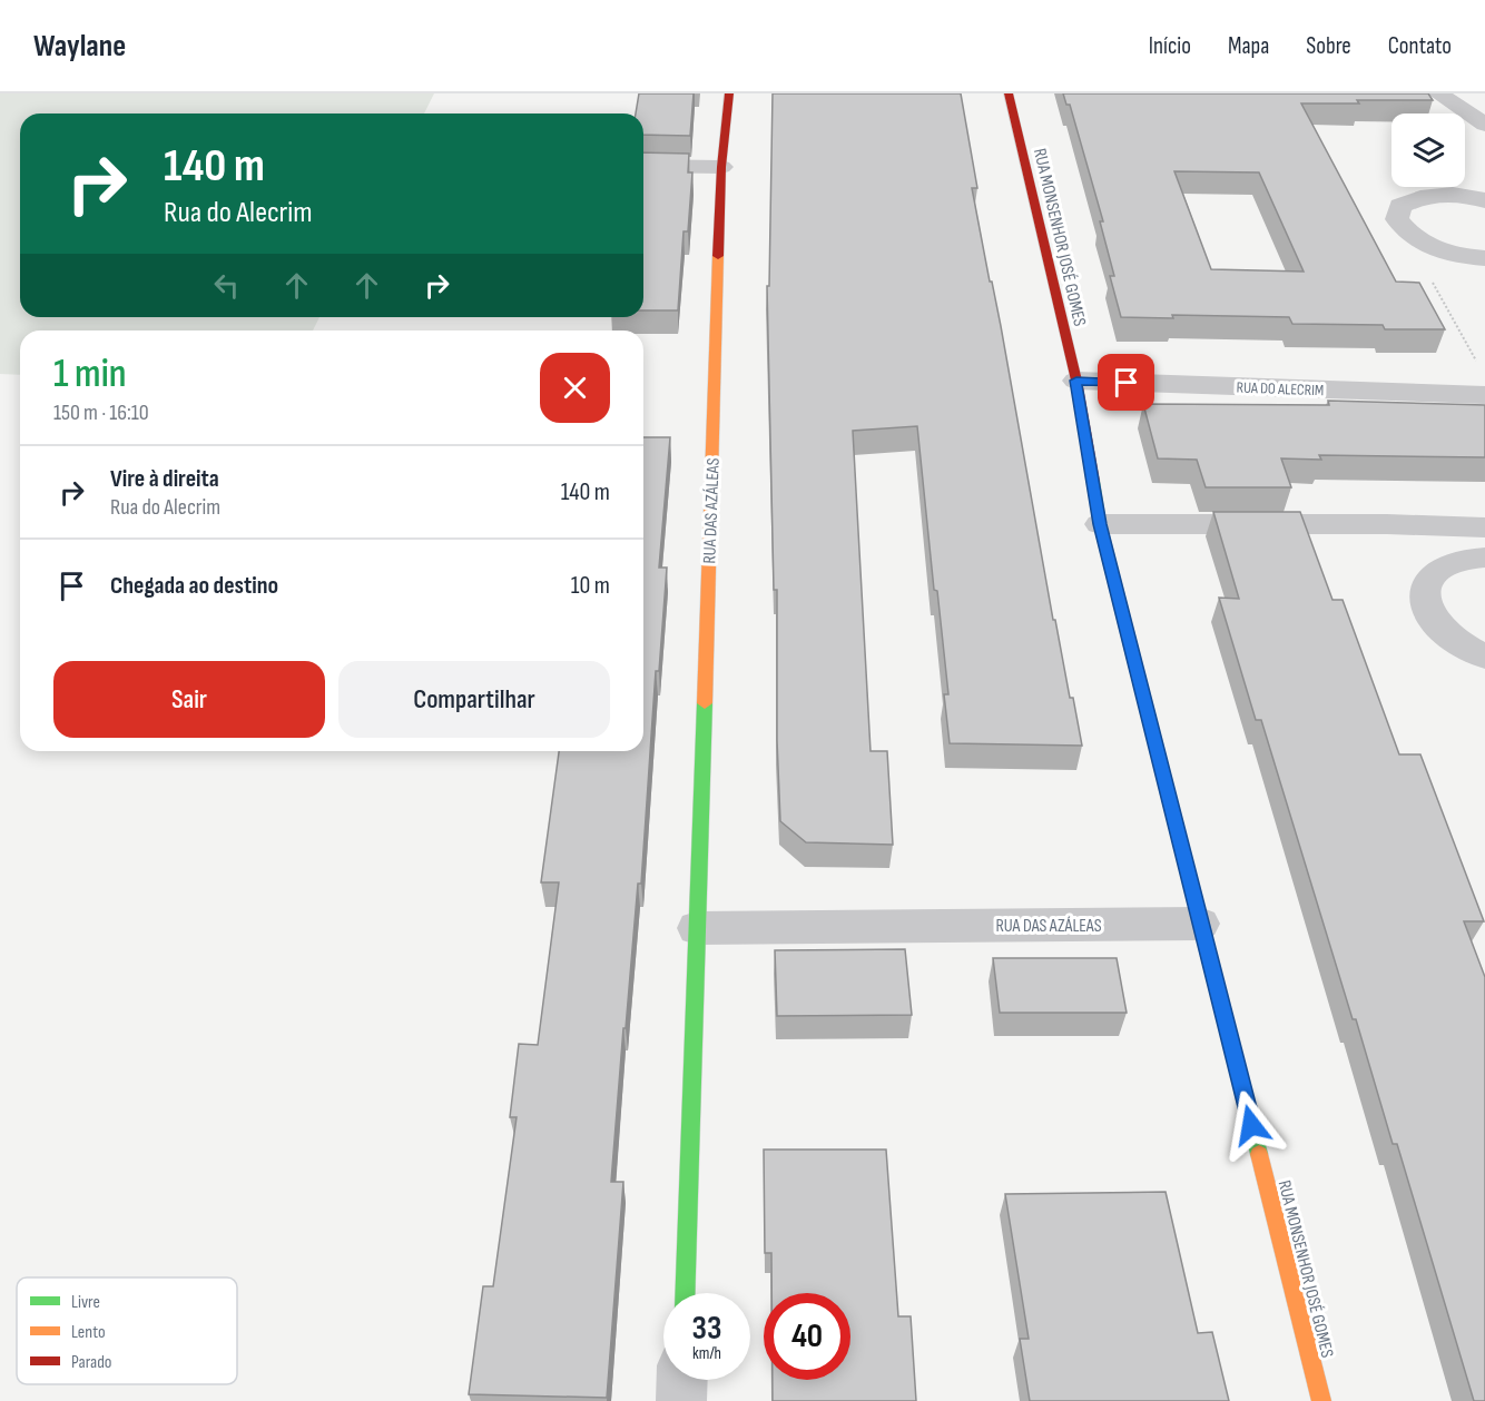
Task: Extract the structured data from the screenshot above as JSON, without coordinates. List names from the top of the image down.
{
  "streets": {
    "street": ["RUA MONSENHOR JOSÉ GOMES", "RUA DO ALECRIM", "RUA DAS AZÁLEAS"]
  },
  "crossings": [
    ["RUA MONSENHOR JOSÉ GOMES", "RUA DO ALECRIM"],
    ["RUA MONSENHOR JOSÉ GOMES", "RUA DAS AZÁLEAS"]
  ],
  "legend": ["Livre", "Lento", "Parado"],
  "page": {
    "header": "Waylane",
    "nav": [
      "Início",
      "Mapa",
      "Sobre",
      "Contato"
    ],
    "turn": ["140 m", "Rua do Alecrim"],
    "heading": ["1 min", "150 m · 16:10"],
    "list": [
      {
        "name": "Vire à direita",
        "note": "Rua do Alecrim",
        "value": "140 m"
      },
      {
        "name": "Chegada ao destino",
        "value": "10 m"
      }
    ],
    "buttons": ["Sair", "Compartilhar"],
    "speed": "33 km/h",
    "limit": "40"
  }
}
